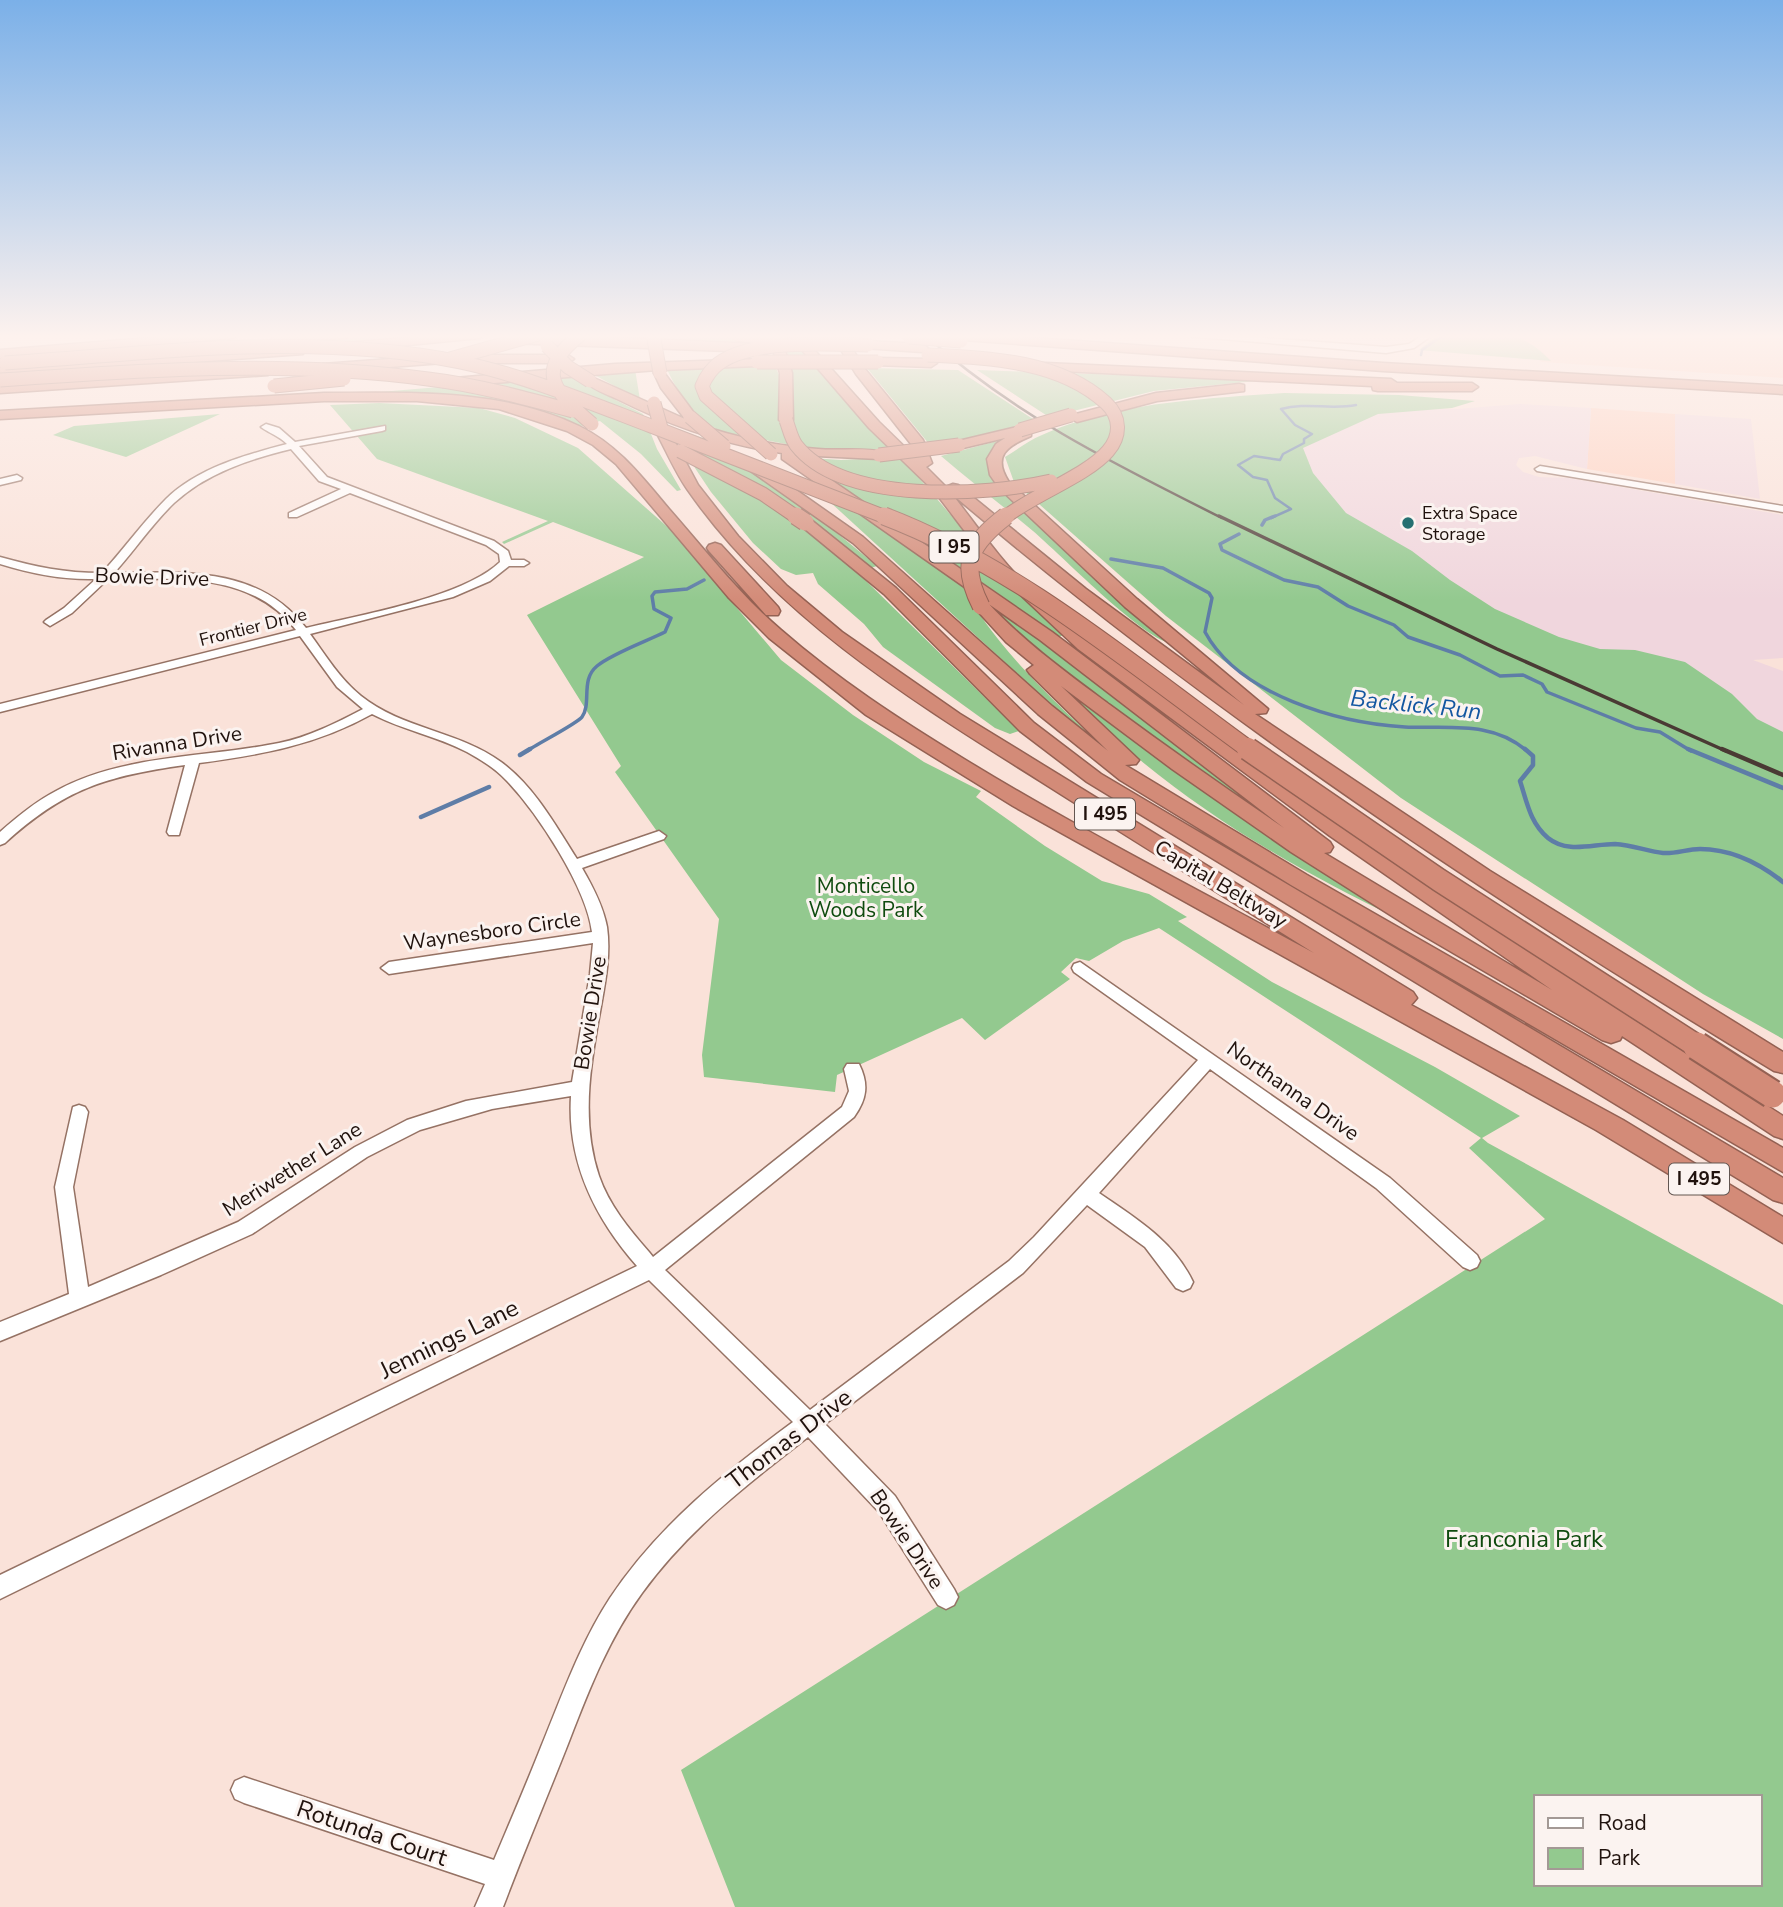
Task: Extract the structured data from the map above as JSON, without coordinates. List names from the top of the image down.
{
  "streets": {
    "highway": ["I 95", "I 495", "Capital Beltway"],
    "street": [
      "Bowie Drive",
      "Frontier Drive",
      "Rivanna Drive",
      "Waynesboro Circle",
      "Northanna Drive",
      "Meriwether Lane",
      "Jennings Lane",
      "Thomas Drive",
      "Rotunda Court"
    ]
  },
  "crossings": [
    ["Bowie Drive", "Frontier Drive"],
    ["Bowie Drive", "Rivanna Drive"],
    ["Bowie Drive", "Waynesboro Circle"],
    ["Bowie Drive", "Meriwether Lane"],
    ["Bowie Drive", "Jennings Lane"],
    ["Bowie Drive", "Thomas Drive"],
    ["Northanna Drive", "Thomas Drive"],
    ["Thomas Drive", "Rotunda Court"]
  ],
  "water": ["Backlick Run"],
  "parks": ["Monticello Woods Park", "Franconia Park"],
  "places": ["Extra Space Storage"],
  "legend": ["Road", "Park"]
}
